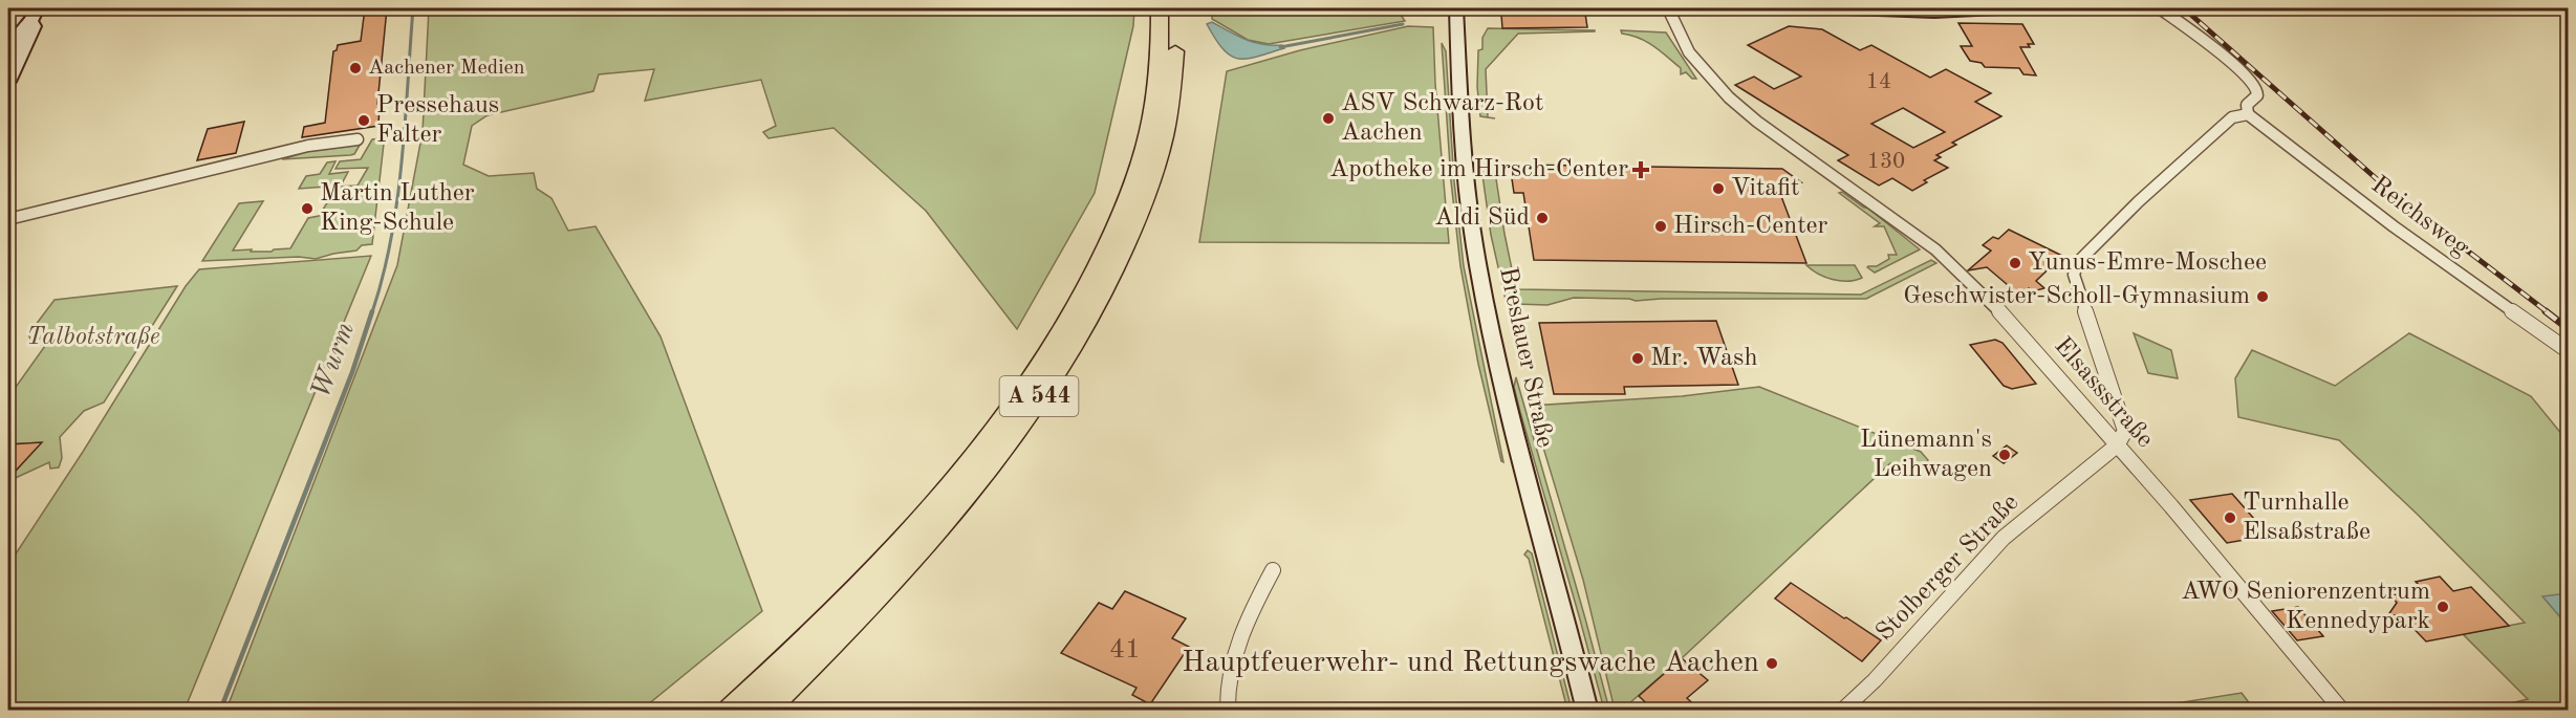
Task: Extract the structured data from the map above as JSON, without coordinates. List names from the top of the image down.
{
  "streets": {
    "highway": ["A 544"],
    "main road": ["Breslauer Straße"],
    "street": ["Reichsweg", "Elsassstraße", "Stolberger Straße"]
  },
  "crossings": [
    ["Elsassstraße", "Stolberger Straße"]
  ],
  "water": ["Wurm"],
  "parks": ["Talbotstraße"],
  "places": {
    "other": [
      "Aachener Medien",
      "ASV Schwarz-Rot Aachen",
      "Pressehaus Falter",
      "Vitafit",
      "Martin Luther King-Schule",
      "Aldi Süd",
      "Hirsch-Center",
      "Yunus-Emre-Moschee",
      "Geschwister-Scholl-Gymnasium",
      "Mr. Wash",
      "Lünemann's Leihwagen",
      "Turnhalle Elsaßstraße",
      "AWO Seniorenzentrum Kennedypark",
      "Hauptfeuerwehr- und Rettungswache Aachen"
    ],
    "health": ["Apotheke im Hirsch-Center"]
  },
  "house_numbers": ["14", "130", "41"]
}
